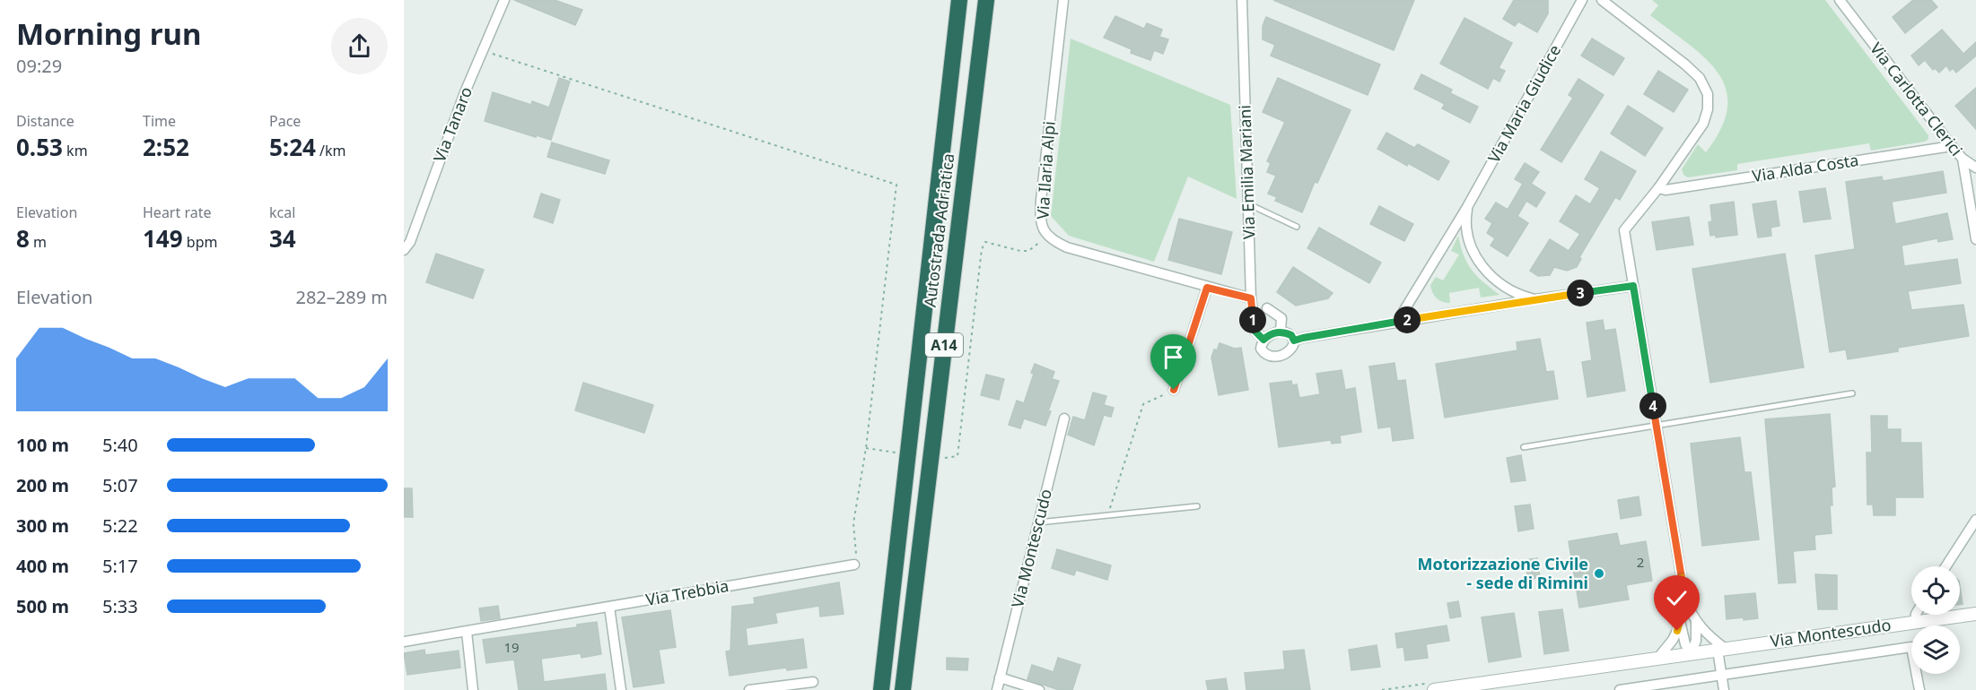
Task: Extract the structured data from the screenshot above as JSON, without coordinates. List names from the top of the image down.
{
  "streets": {
    "highway": ["Autostrada Adriatica", "A14"],
    "street": [
      "Via Carlotta Clerici",
      "Via Maria Giudice",
      "Via Tanaro",
      "Via Alda Costa",
      "Via Ilaria Alpi",
      "Via Emilia Mariani",
      "Via Montescudo",
      "Via Trebbia"
    ]
  },
  "crossings": [
    ["Via Carlotta Clerici", "Via Alda Costa"],
    ["Via Ilaria Alpi", "Via Emilia Mariani"]
  ],
  "places": ["Motorizzazione Civile - sede di Rimini"],
  "house_numbers": ["2", "19"],
  "page": {
    "heading": ["Morning run", "09:29"],
    "stats": [
      ["Distance", "0.53 km"],
      ["Time", "2:52"],
      ["Pace", "5:24 /km"],
      ["Elevation", "8 m"],
      ["Heart rate", "149 bpm"],
      ["kcal", "34"]
    ],
    "chart": ["Elevation", "282–289 m"],
    "pins": [
      "3",
      "1",
      "2",
      "4"
    ],
    "list": [
      {
        "name": "100 m",
        "note": "5:40"
      },
      {
        "name": "200 m",
        "note": "5:07"
      },
      {
        "name": "300 m",
        "note": "5:22"
      },
      {
        "name": "400 m",
        "note": "5:17"
      },
      {
        "name": "500 m",
        "note": "5:33"
      }
    ]
  }
}
